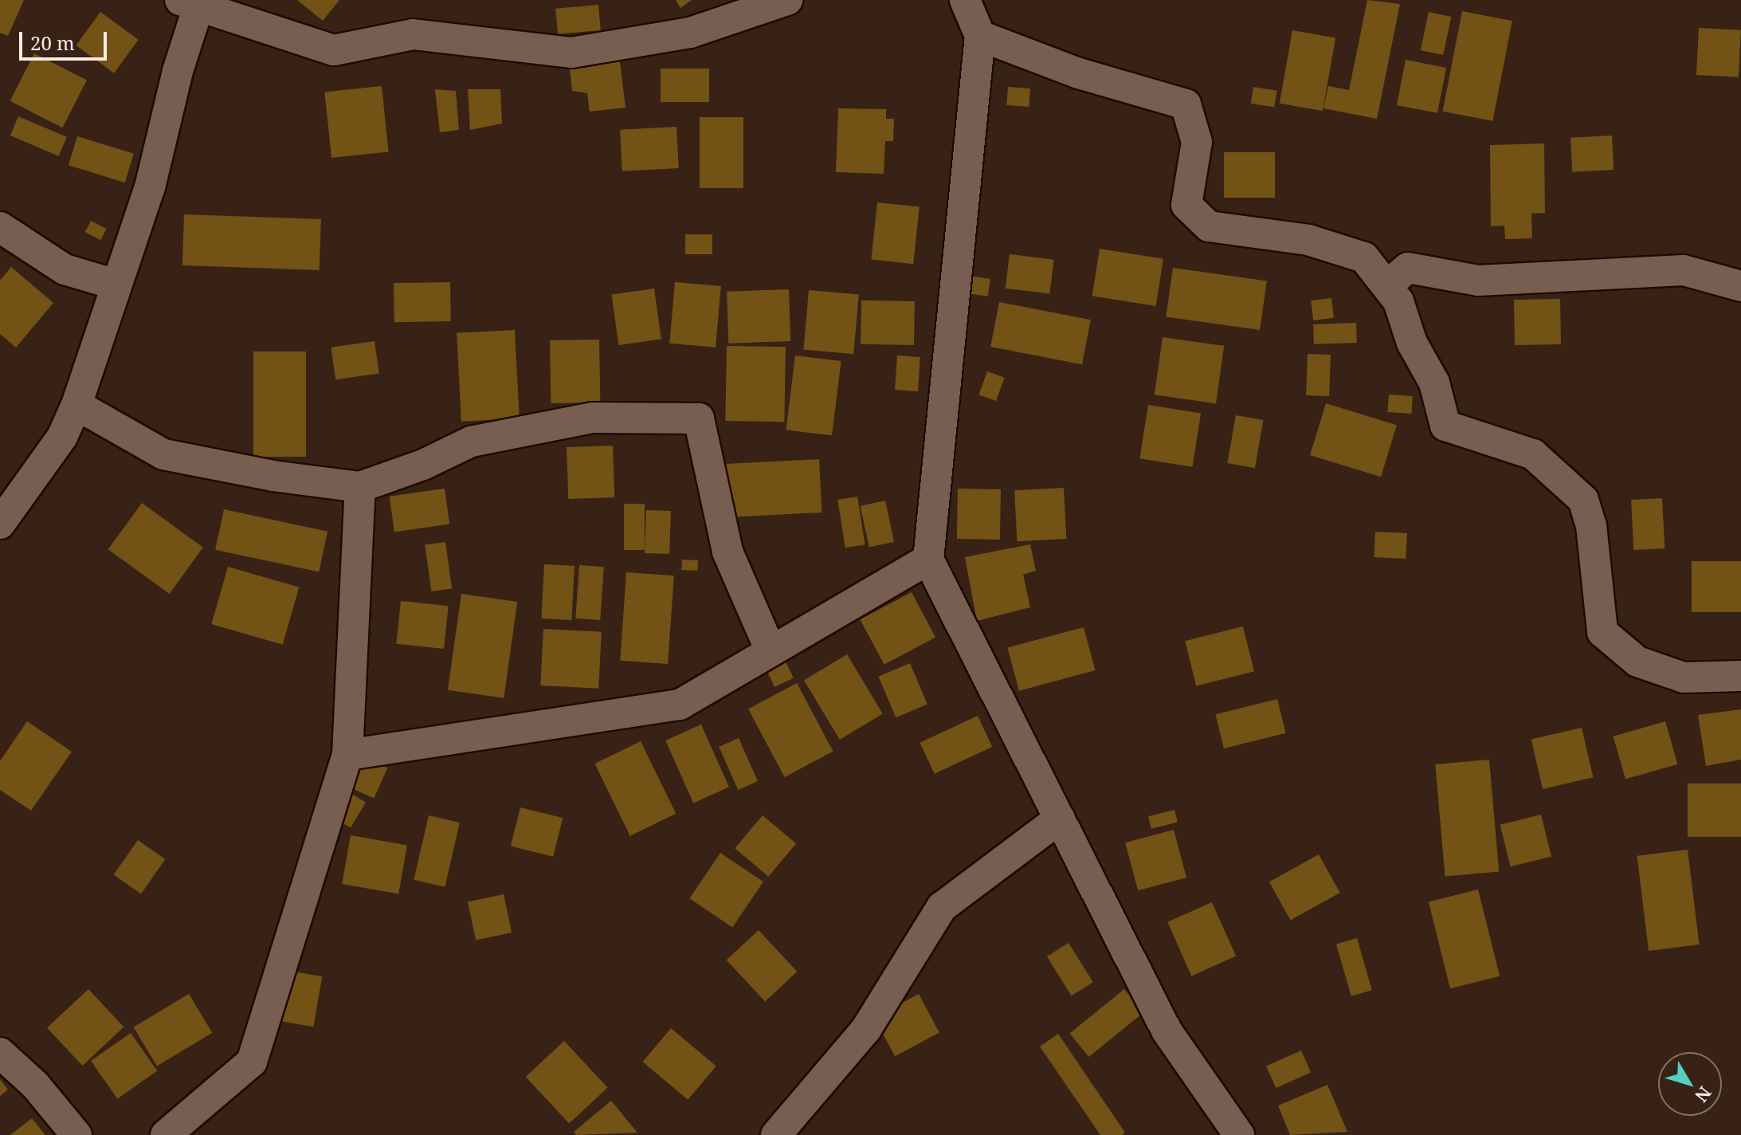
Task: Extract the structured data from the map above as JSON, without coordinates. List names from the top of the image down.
{
  "scale_bar": "20 m",
  "north": "bottom right"
}
